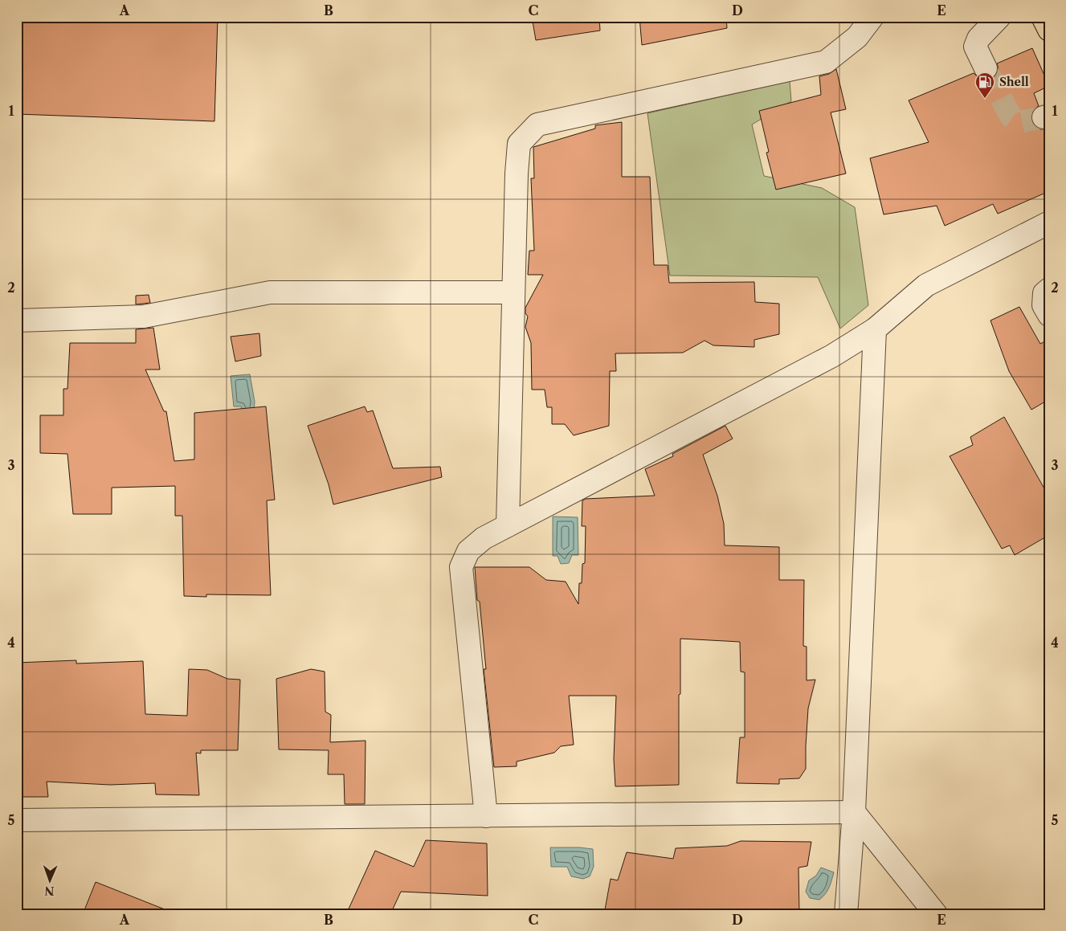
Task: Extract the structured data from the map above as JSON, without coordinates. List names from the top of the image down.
{
  "places": {
    "fuel station": ["Shell"]
  },
  "north": "bottom",
  "grid": {
    "columns": [
      "A",
      "B",
      "C",
      "D",
      "E"
    ],
    "rows": [
      "1",
      "2",
      "3",
      "4",
      "5"
    ]
  }
}
